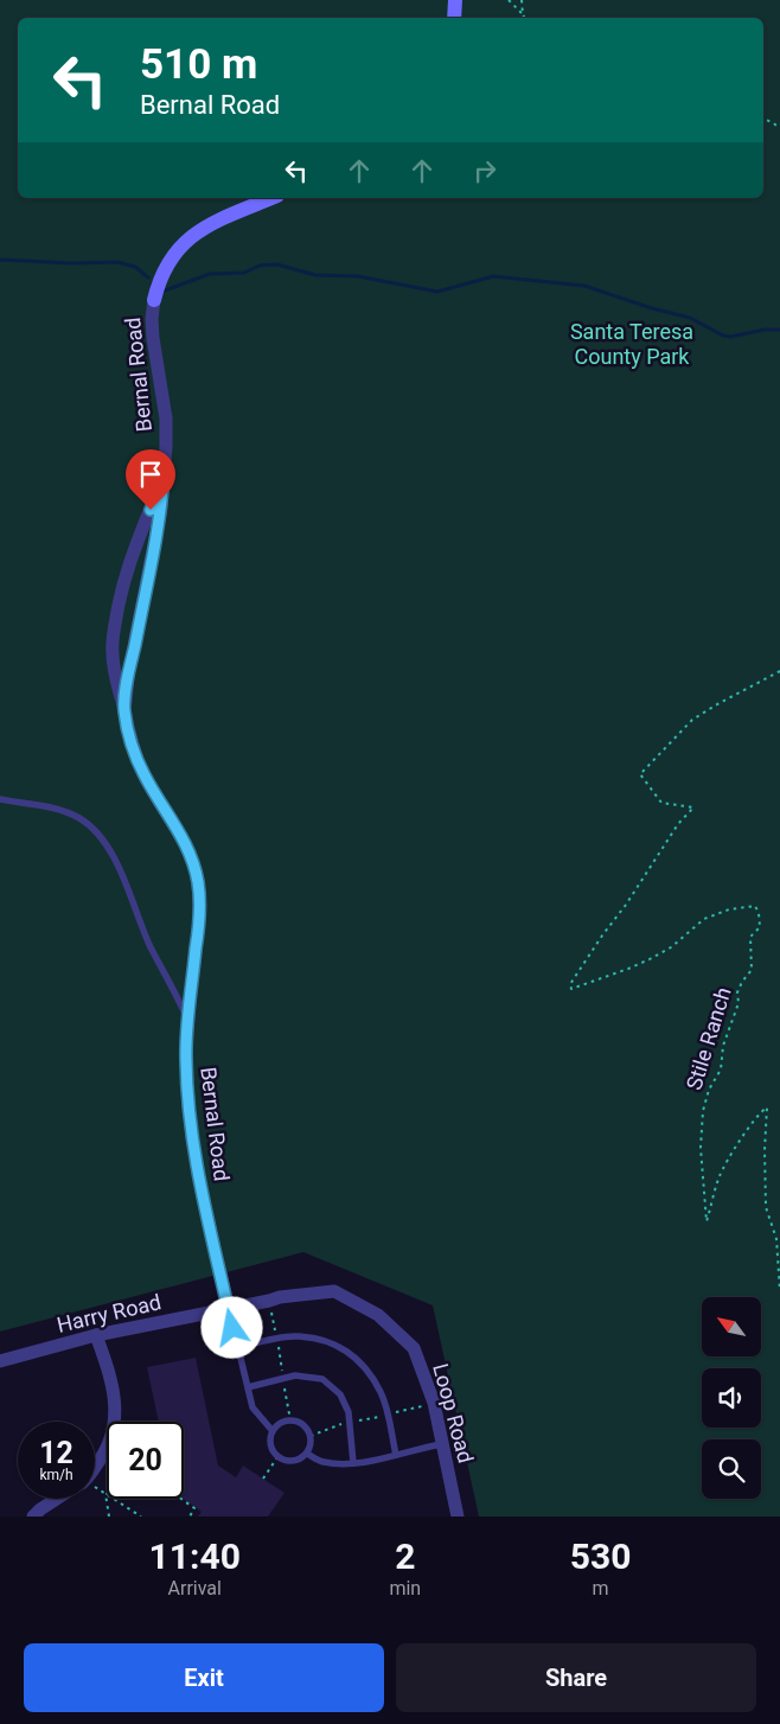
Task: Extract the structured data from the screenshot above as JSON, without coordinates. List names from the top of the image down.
{
  "streets": {
    "street": ["Bernal Road", "Harry Road", "Loop Road"],
    "path": ["Stile Ranch"]
  },
  "crossings": [
    ["Bernal Road", "Harry Road"],
    ["Bernal Road", "Loop Road"],
    ["Harry Road", "Loop Road"]
  ],
  "parks": ["Santa Teresa County Park"],
  "north": "top left",
  "page": {
    "turn": ["510 m", "Bernal Road"],
    "speed": "12 km/h",
    "limit": "20",
    "eta": [
      "11:40",
      "Arrival",
      "2",
      "min",
      "530",
      "m"
    ],
    "buttons": ["Exit", "Share"]
  }
}
